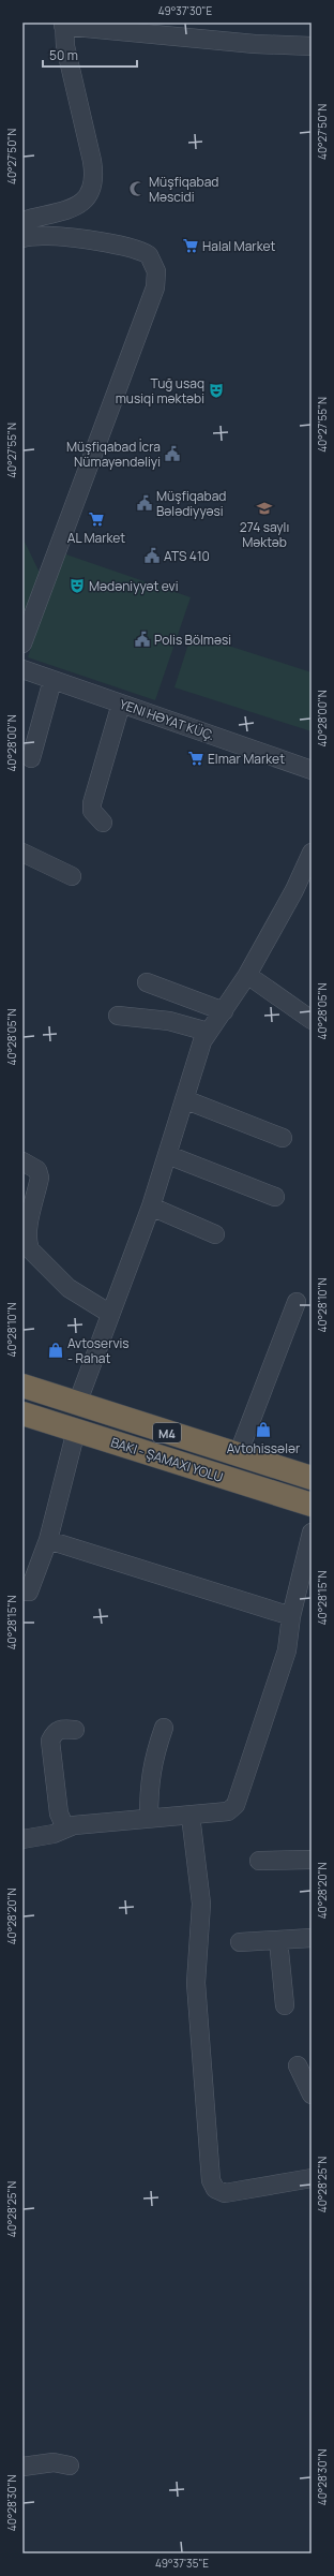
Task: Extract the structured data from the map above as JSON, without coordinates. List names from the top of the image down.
{
  "streets": {
    "highway": ["M4"],
    "street": ["YENI HƏYAT KÜÇ."]
  },
  "places": {
    "mosque": ["Müşfiqabad Məscidi"],
    "supermarket": ["Halal Market", "AL Market", "Elmar Market"],
    "theatre": ["Tuğ usaq musiqi məktəbi", "Mədəniyyət evi"],
    "public building": [
      "Müşfiqabad İcra Nümayəndəliyi",
      "Müşfiqabad Bələdiyyəsi",
      "ATS 410",
      "Polis Bölməsi"
    ],
    "school or university": ["274 saylı Məktəb"],
    "shop": ["Avtoservis - Rahat", "Avtohissələr"]
  },
  "scale_bar": "50 m",
  "coordinates": [
    "49°37'30\"E",
    "40°27'50\"N",
    "40°27'55\"N",
    "40°28'00\"N",
    "40°28'05\"N",
    "40°28'10\"N",
    "40°28'15\"N",
    "40°28'20\"N",
    "40°28'25\"N",
    "40°28'30\"N",
    "49°37'35\"E"
  ]
}
